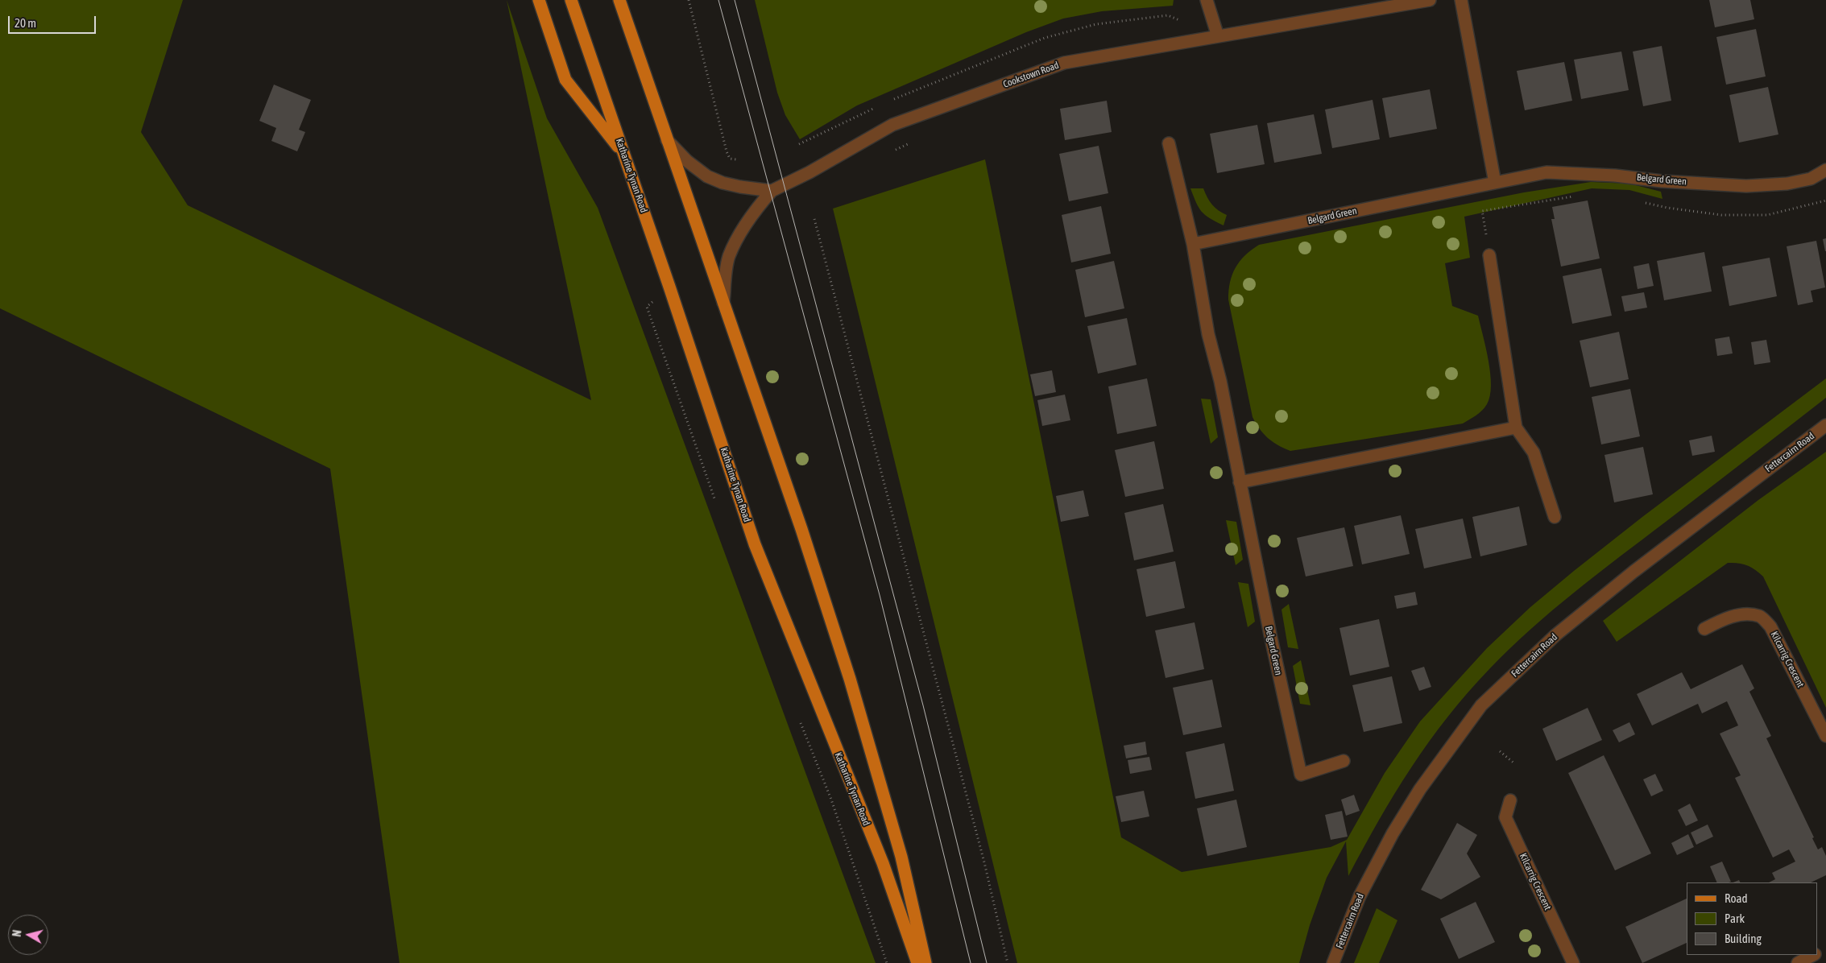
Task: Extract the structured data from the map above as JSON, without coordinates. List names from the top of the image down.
{
  "streets": {
    "main road": ["Katharine Tynan Road"],
    "street": [
      "Cookstown Road",
      "Belgard Green",
      "Fettercairn Road",
      "Kilcarrig Crescent"
    ]
  },
  "legend": ["Road", "Park", "Building"],
  "scale_bar": "20 m",
  "north": "left"
}
